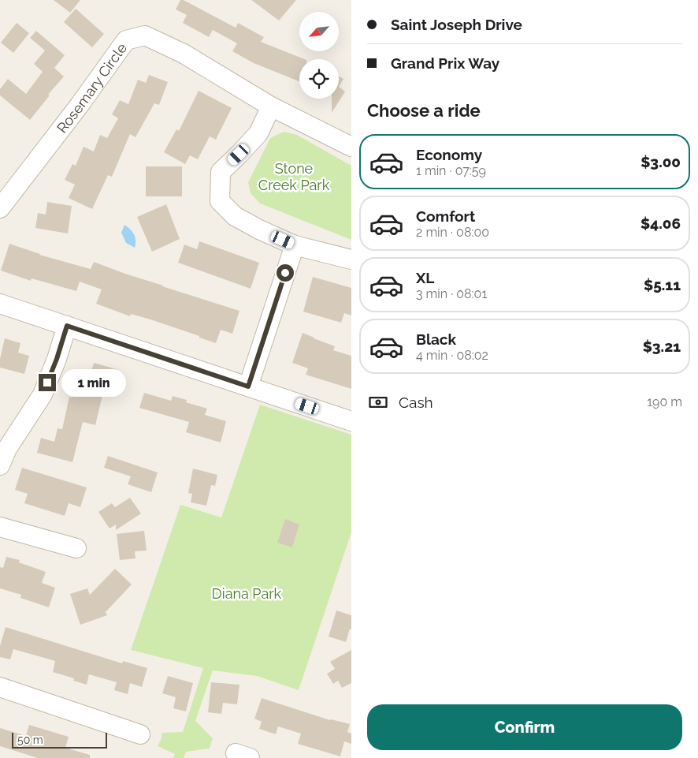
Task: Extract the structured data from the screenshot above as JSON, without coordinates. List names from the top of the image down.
{
  "streets": {
    "street": ["Rosemary Circle"]
  },
  "parks": ["Stone Creek Park", "Diana Park"],
  "scale_bar": "50 m",
  "north": "bottom left",
  "page": {
    "banner": ["Saint Joseph Drive", "Grand Prix Way"],
    "heading": "Choose a ride",
    "list": [
      {
        "name": "Economy",
        "note": "1 min · 07:59",
        "value": "$3.00"
      },
      {
        "name": "Comfort",
        "note": "2 min · 08:00",
        "value": "$4.06"
      },
      {
        "name": "XL",
        "note": "3 min · 08:01",
        "value": "$5.11"
      },
      {
        "name": "Black",
        "note": "4 min · 08:02",
        "value": "$3.21"
      }
    ],
    "bubble": "1 min",
    "pay": ["Cash", "190 m"],
    "buttons": "Confirm",
    "scale": "50 m"
  }
}
